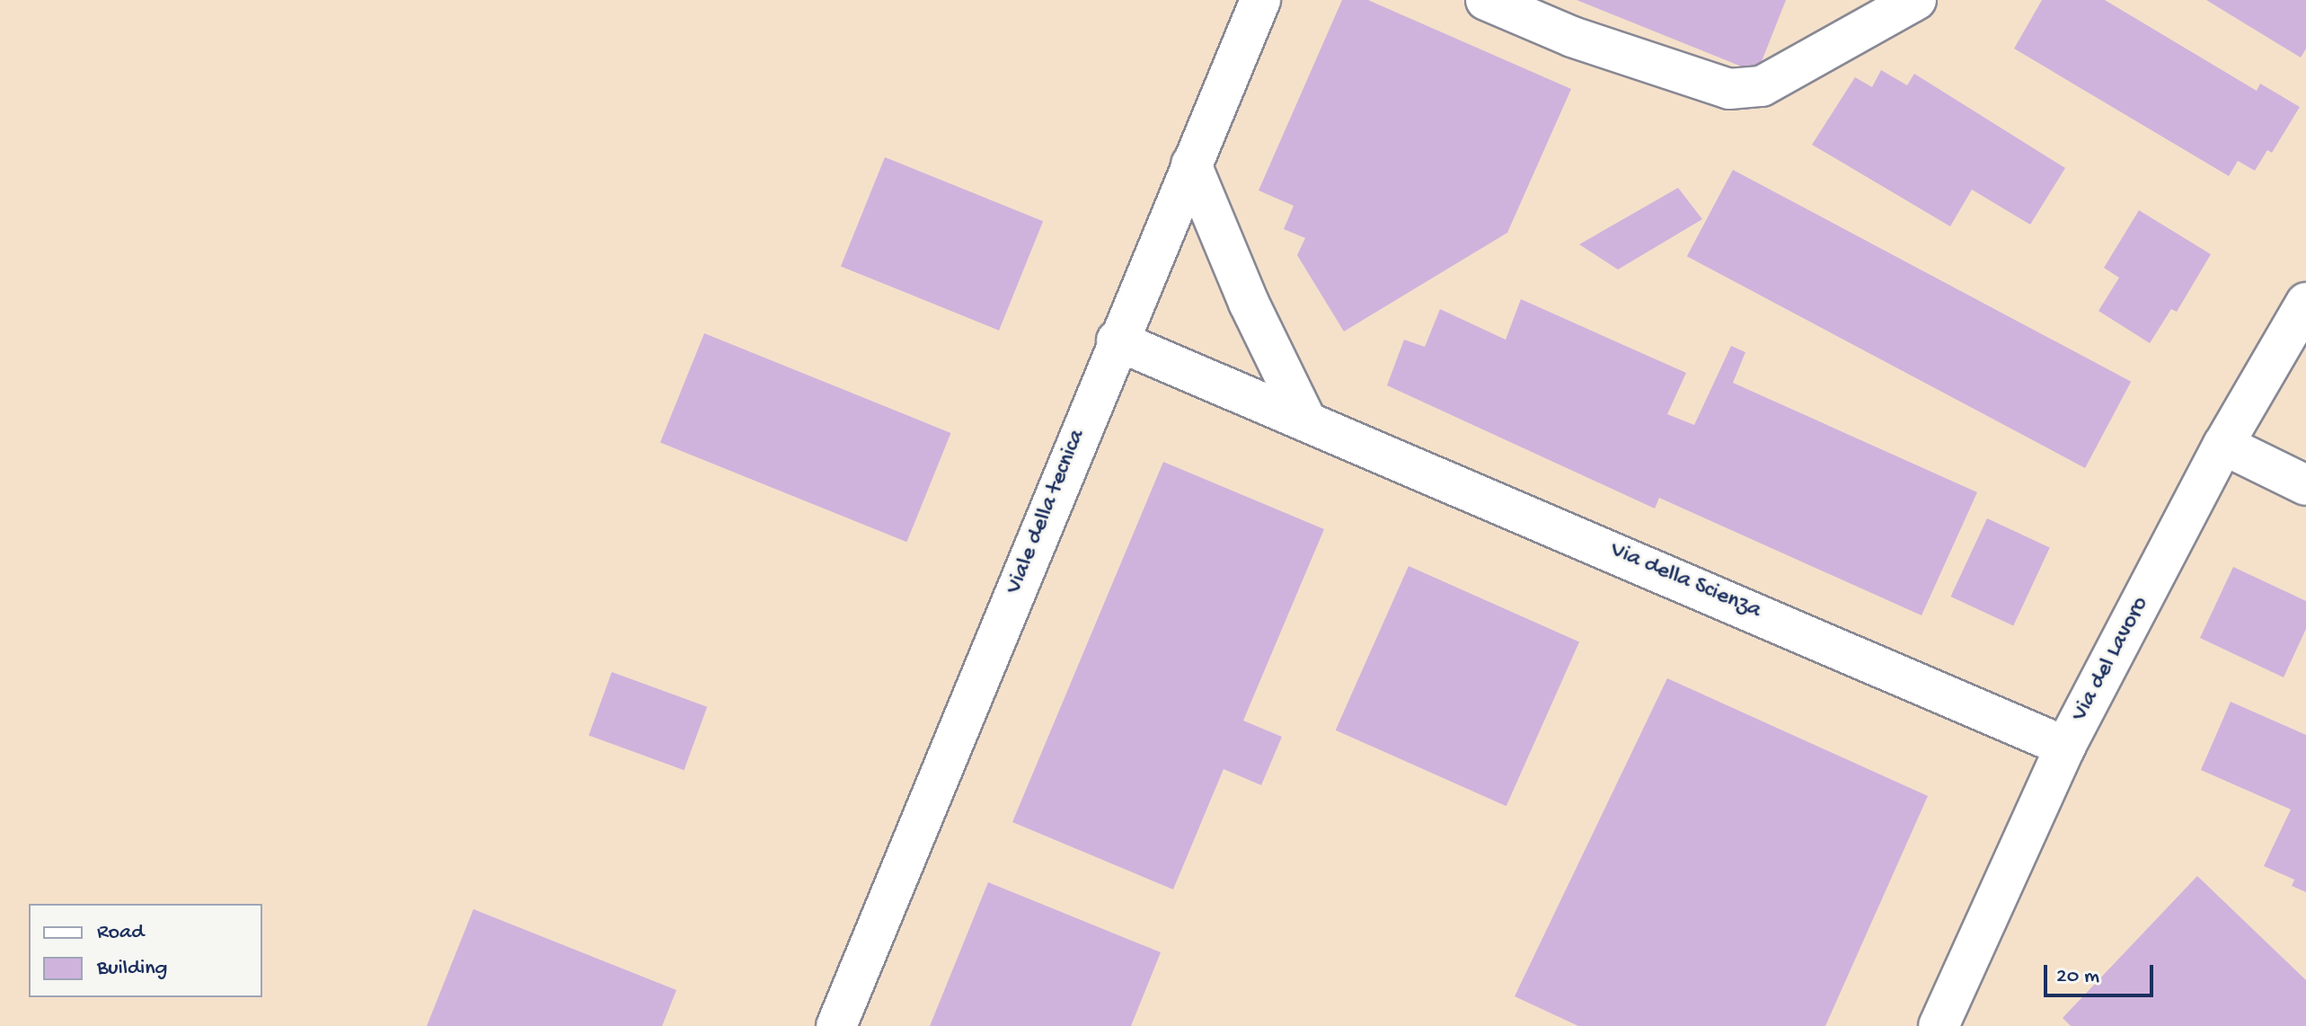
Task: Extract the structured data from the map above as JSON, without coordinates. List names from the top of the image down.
{
  "streets": {
    "street": ["Viale della tecnica", "Via della Scienza", "Via del Lavoro"]
  },
  "crossings": [
    ["Viale della tecnica", "Via della Scienza"],
    ["Via della Scienza", "Via del Lavoro"]
  ],
  "legend": ["Road", "Building"],
  "scale_bar": "20 m"
}
